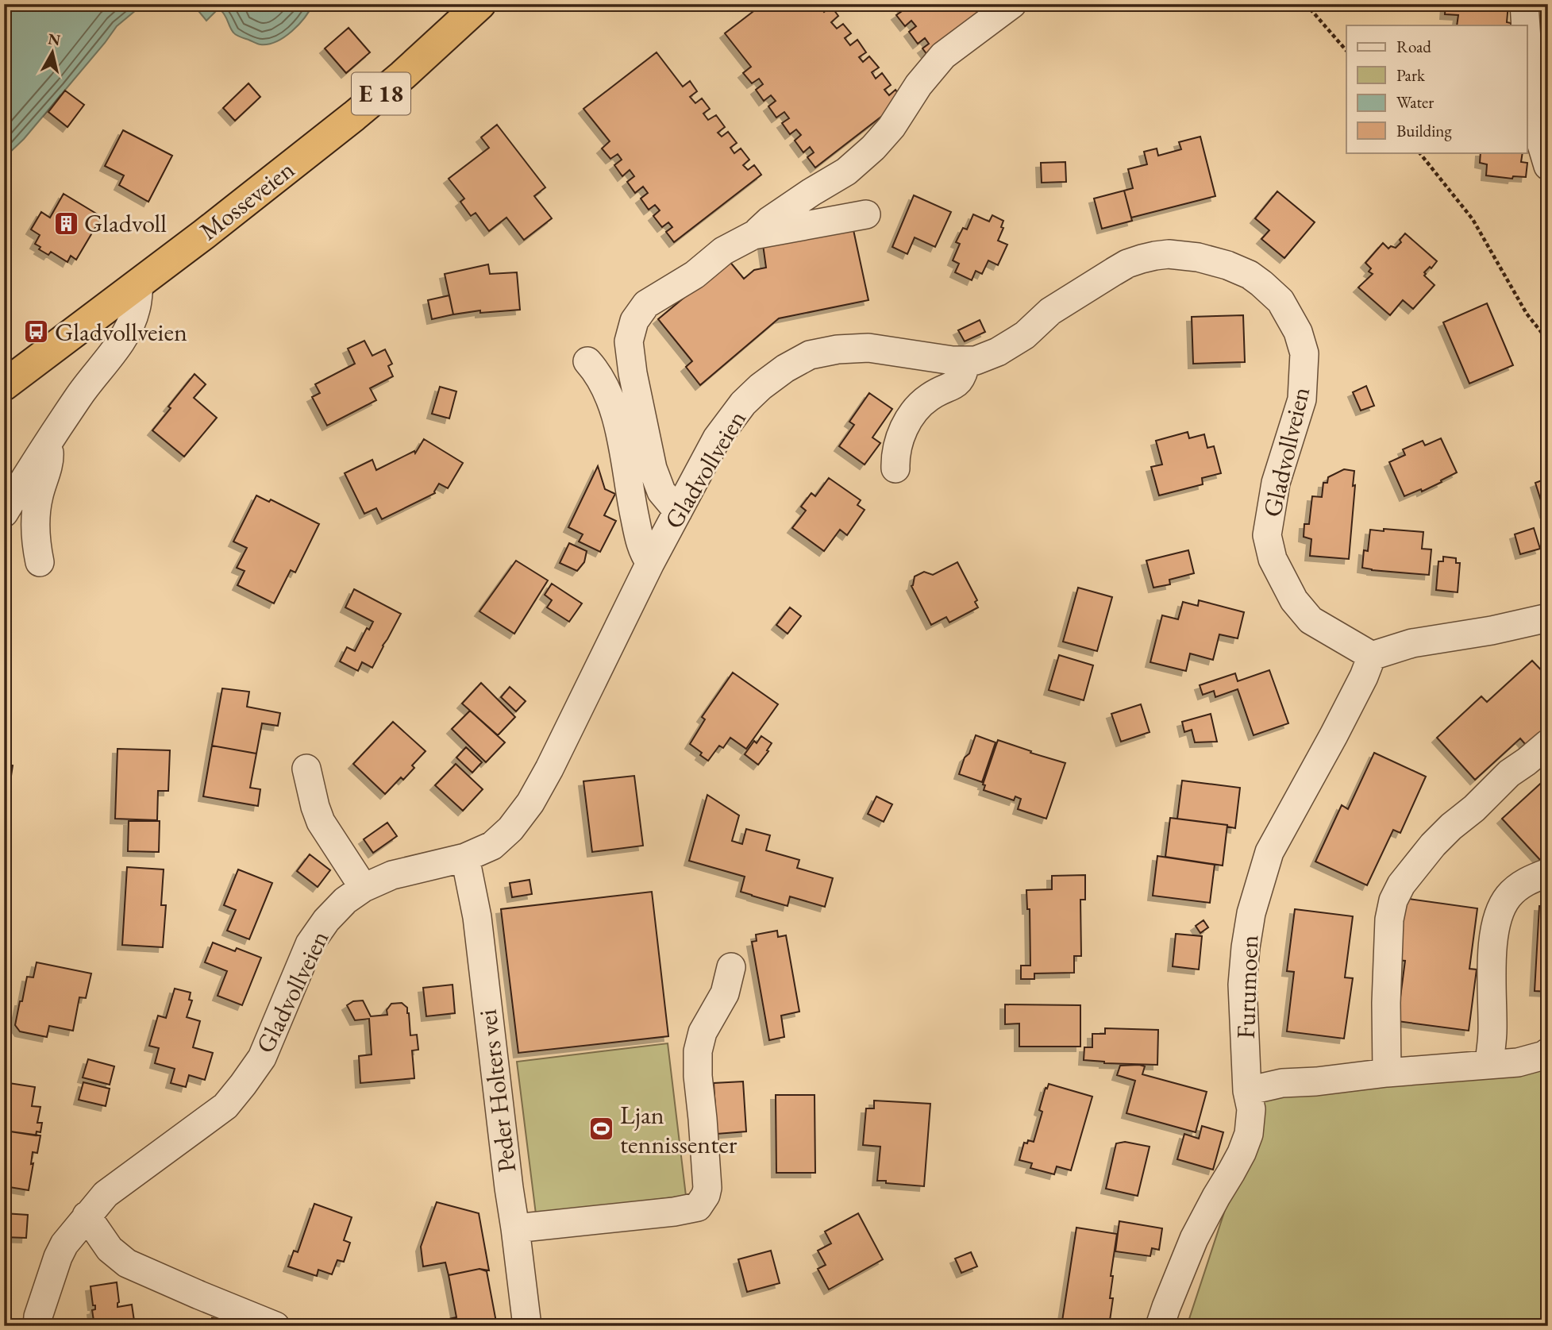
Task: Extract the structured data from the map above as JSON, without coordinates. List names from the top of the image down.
{
  "streets": {
    "highway": ["E 18", "Mosseveien"],
    "street": ["Gladvollveien", "Furumoen", "Peder Holters vei"]
  },
  "crossings": [
    ["Gladvollveien", "Furumoen"],
    ["Gladvollveien", "Peder Holters vei"]
  ],
  "places": {
    "building": ["Gladvoll"],
    "bus stop": ["Gladvollveien"],
    "sports": ["Ljan tennissenter"]
  },
  "legend": [
    "Road",
    "Park",
    "Water",
    "Building"
  ],
  "north": "top"
}
